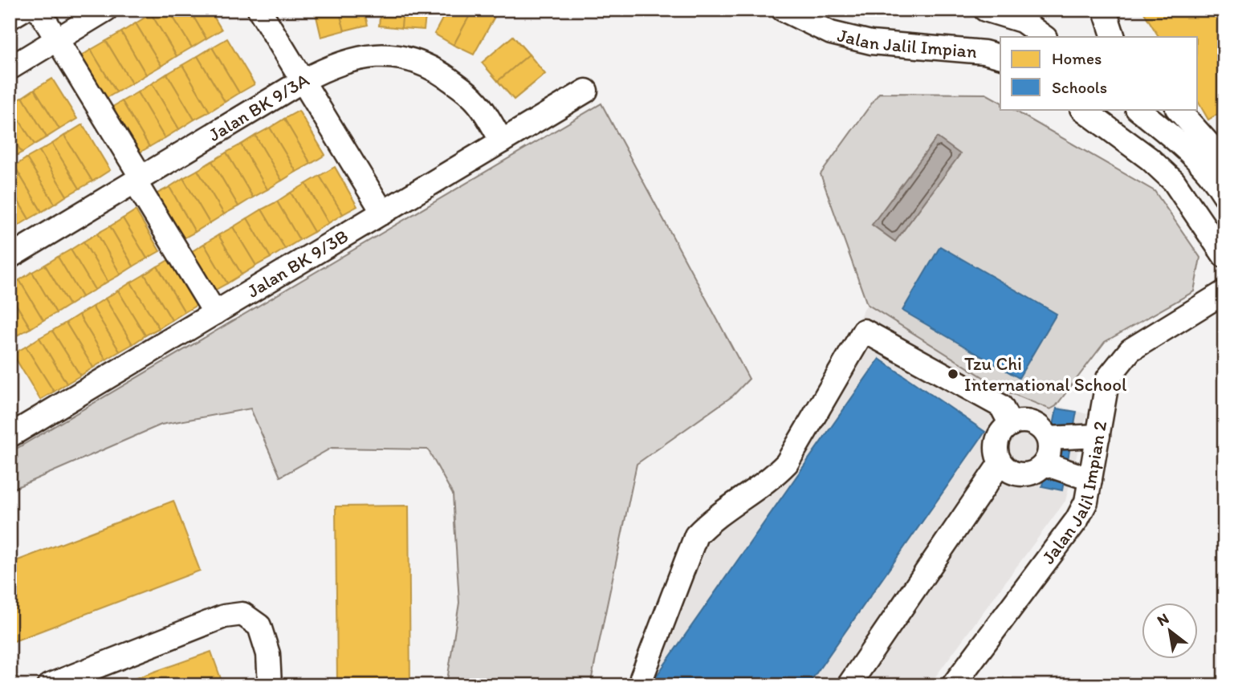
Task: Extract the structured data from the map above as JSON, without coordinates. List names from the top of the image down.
{
  "streets": {
    "street": [
      "Jalan Jalil Impian",
      "Jalan BK 9/3A",
      "Jalan BK 9/3B",
      "Jalan Jalil Impian 2"
    ]
  },
  "crossings": [
    ["Jalan BK 9/3A", "Jalan BK 9/3B"]
  ],
  "places": ["Tzu Chi International School"],
  "legend": ["Homes", "Schools"],
  "north": "top left"
}
